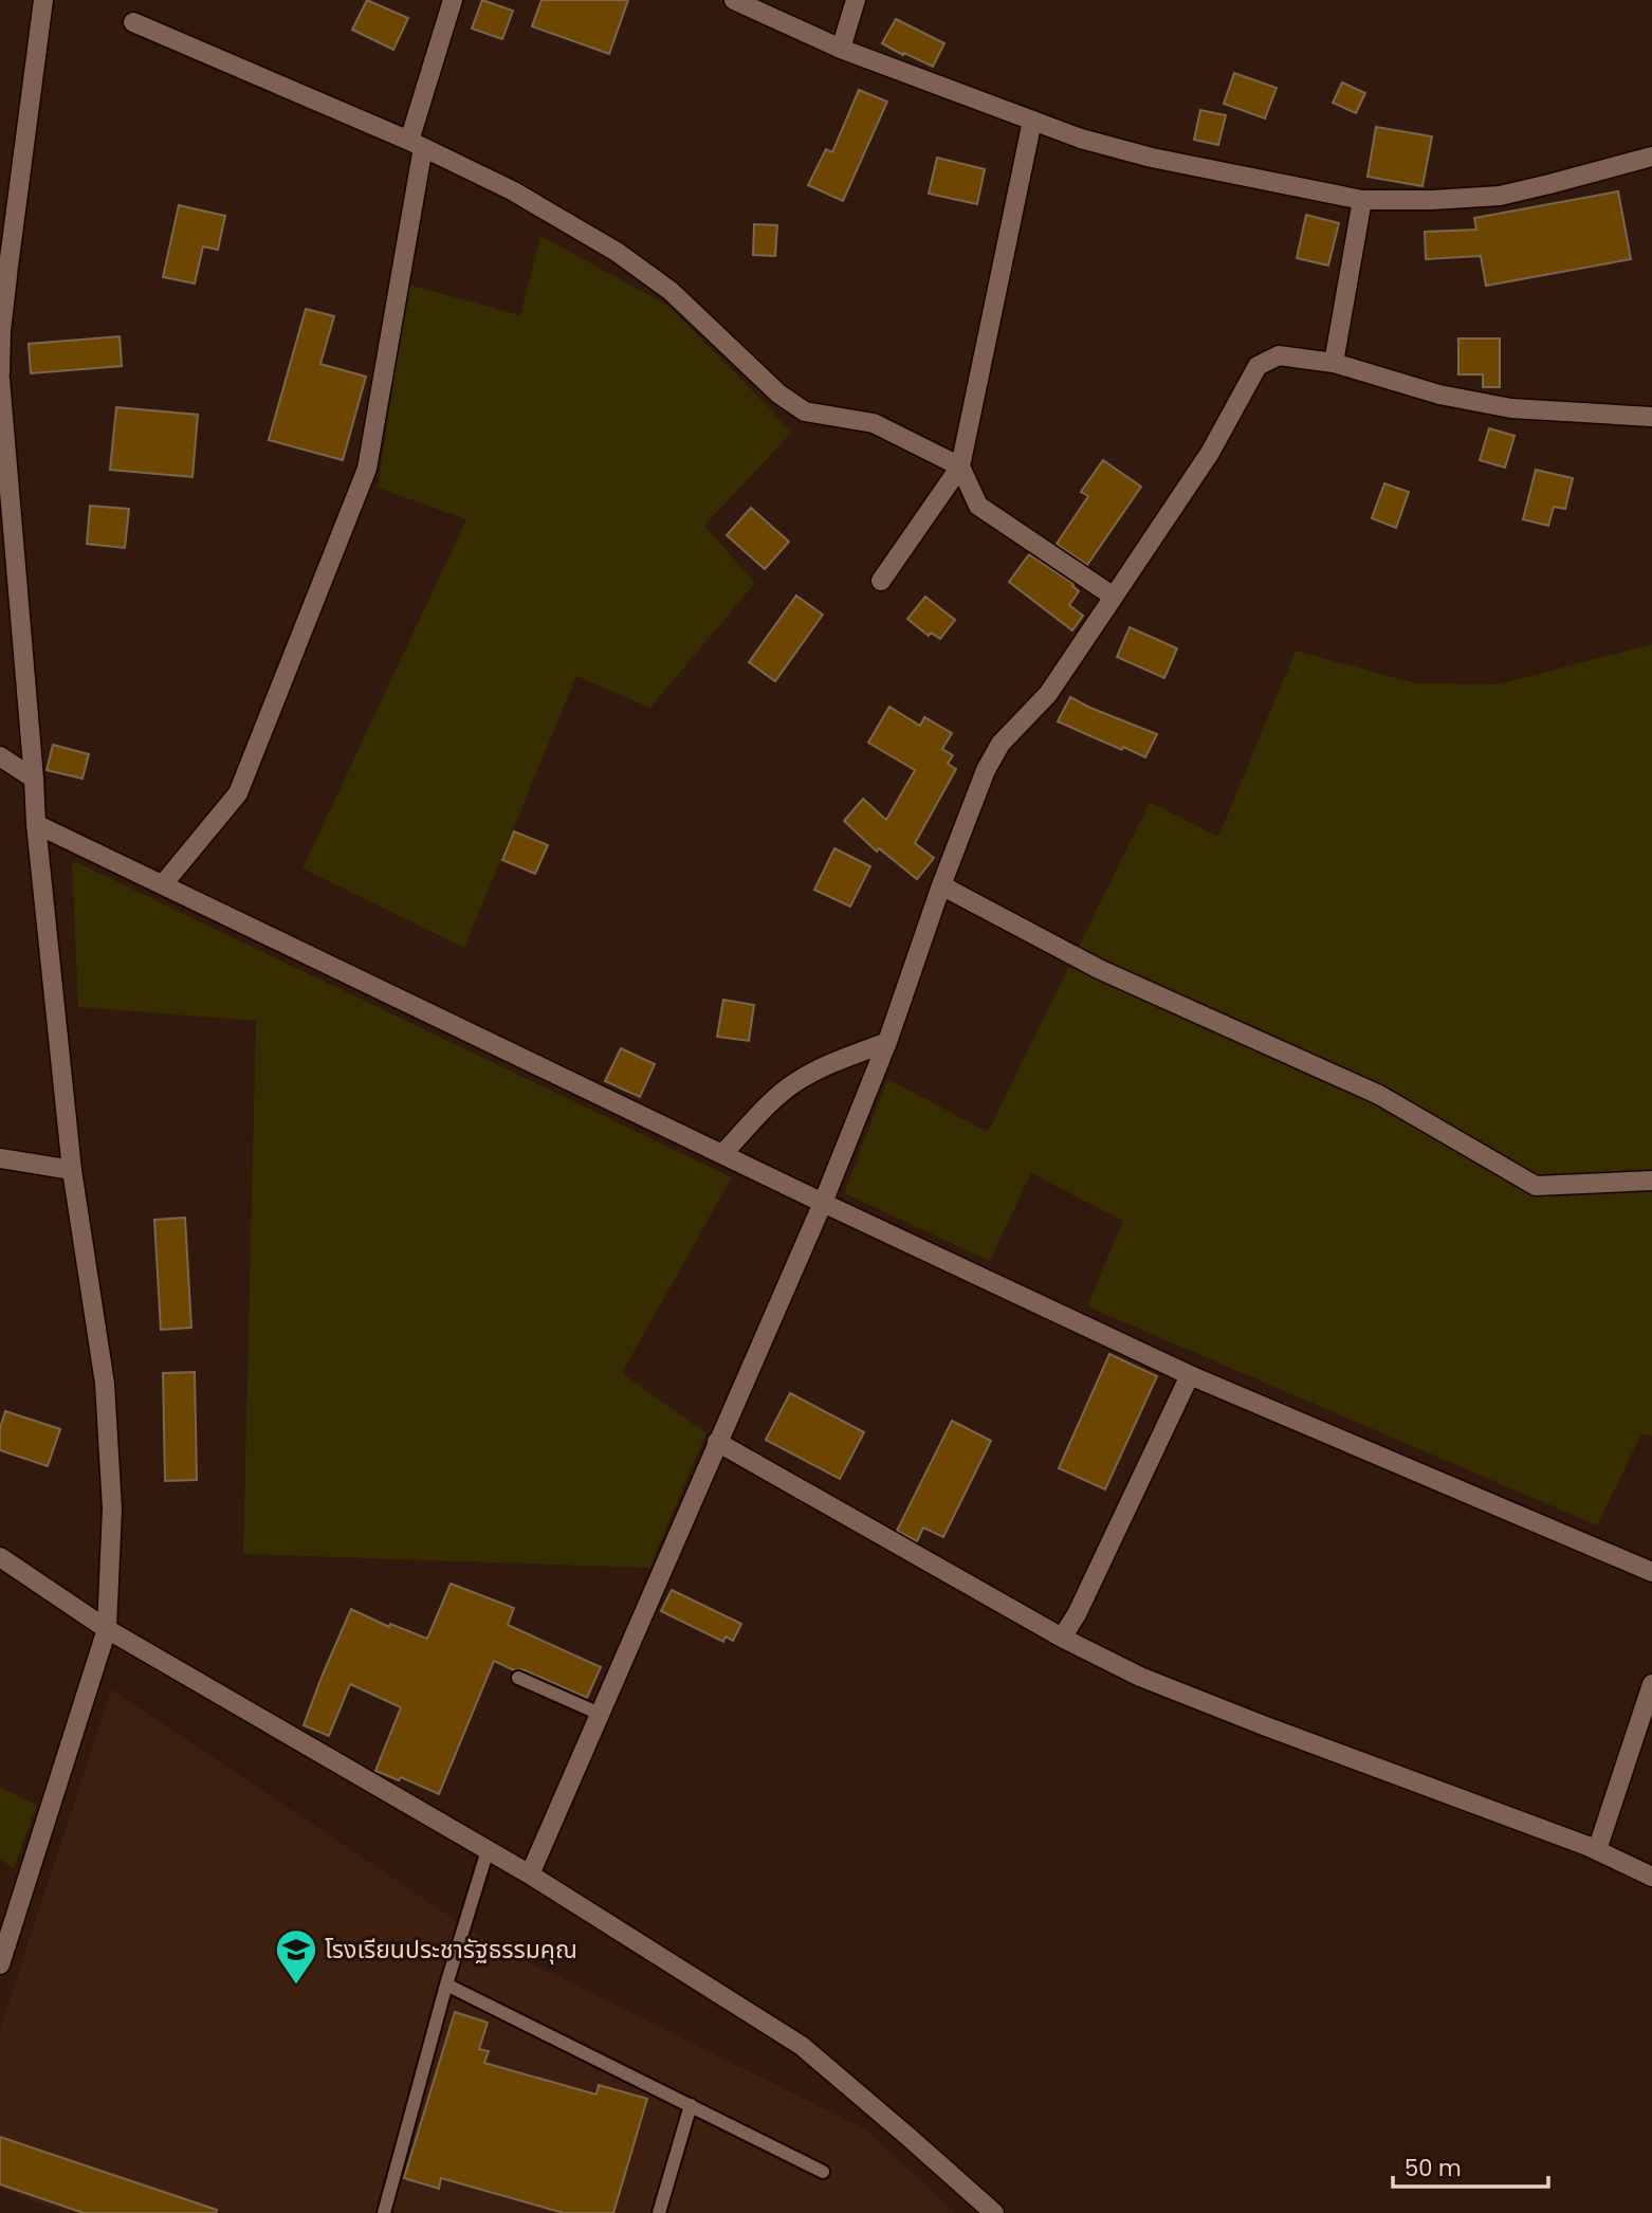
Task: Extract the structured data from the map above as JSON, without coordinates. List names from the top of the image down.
{
  "places": {
    "school or university": ["โรงเรียนประชารัฐธรรมคุณ"]
  },
  "scale_bar": "50 m"
}
